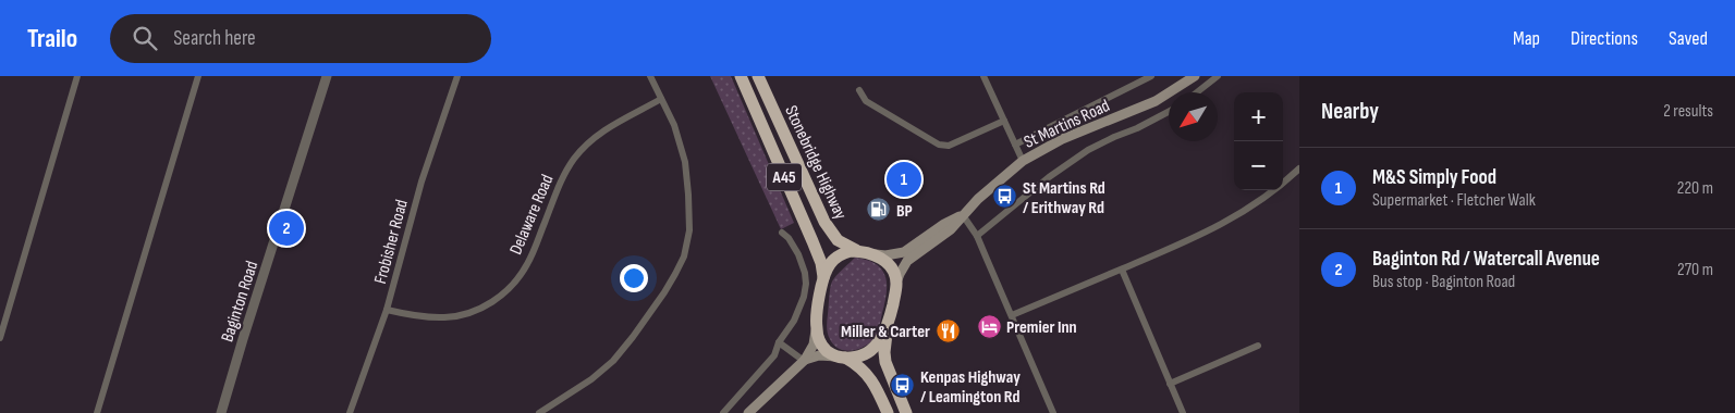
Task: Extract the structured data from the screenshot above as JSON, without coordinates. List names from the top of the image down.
{
  "streets": {
    "highway": ["Stonebridge Highway", "A45"],
    "main road": ["St Martins Road"],
    "street": ["Delaware Road", "Frobisher Road", "Baginton Road"]
  },
  "crossings": [
    ["St Martins Road", "Stonebridge Highway"],
    ["Delaware Road", "Frobisher Road"]
  ],
  "places": {
    "bus stop": ["St Martins Rd / Erithway Rd", "Kenpas Highway / Leamington Rd"],
    "fuel station": ["BP"],
    "hotel": ["Premier Inn"],
    "restaurant": ["Miller & Carter"]
  },
  "north": "bottom left",
  "page": {
    "header": "Trailo",
    "search": "Search here",
    "nav": ["Map", "Directions", "Saved"],
    "heading": ["Nearby", "2 results"],
    "map_buttons": ["+", "−"],
    "list": [
      {
        "mark": "1",
        "name": "M&S Simply Food",
        "note": "Supermarket · Fletcher Walk",
        "value": "220 m"
      },
      {
        "mark": "2",
        "name": "Baginton Rd / Watercall Avenue",
        "note": "Bus stop · Baginton Road",
        "value": "270 m"
      }
    ],
    "pins": ["1", "2"]
  }
}
